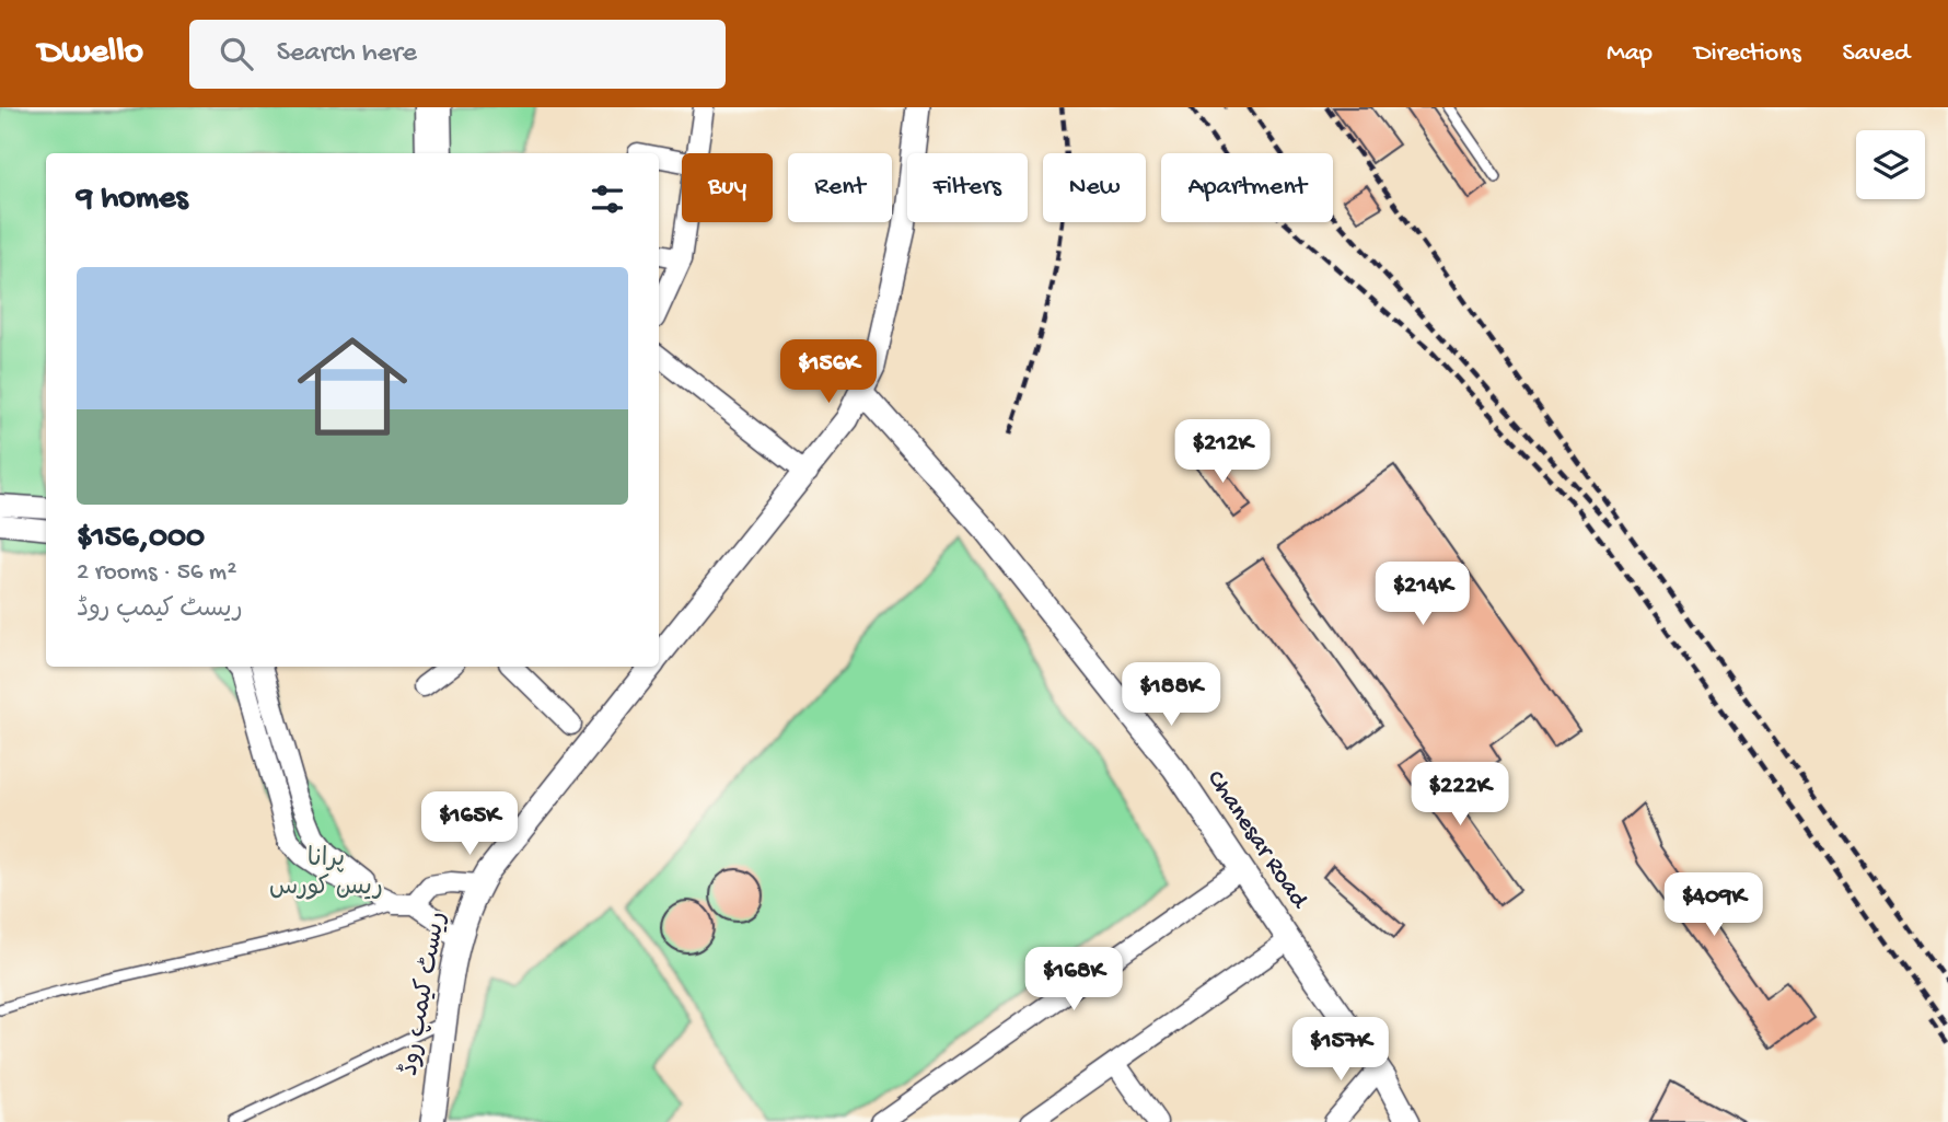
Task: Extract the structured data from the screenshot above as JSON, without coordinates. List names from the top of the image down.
{
  "streets": {
    "street": ["Chanesar Road", "ریسٹ کیمپ روڈ"]
  },
  "crossings": [
    ["Chanesar Road", "ریسٹ کیمپ روڈ"]
  ],
  "parks": ["پرانا ریس کورس"],
  "page": {
    "header": "Dwello",
    "search": "Search here",
    "nav": ["Map", "Directions", "Saved"],
    "chip": [
      "Buy",
      "Rent",
      "Filters",
      "New",
      "Apartment"
    ],
    "heading": "9 homes",
    "list": [
      {
        "name": "$156,000",
        "note": "2 rooms · 56 m² · ریسٹ کیمپ روڈ"
      }
    ],
    "price": [
      "$156K",
      "$212K",
      "$214K",
      "$188K",
      "$222K",
      "$165K",
      "$409K",
      "$168K",
      "$157K"
    ]
  }
}
